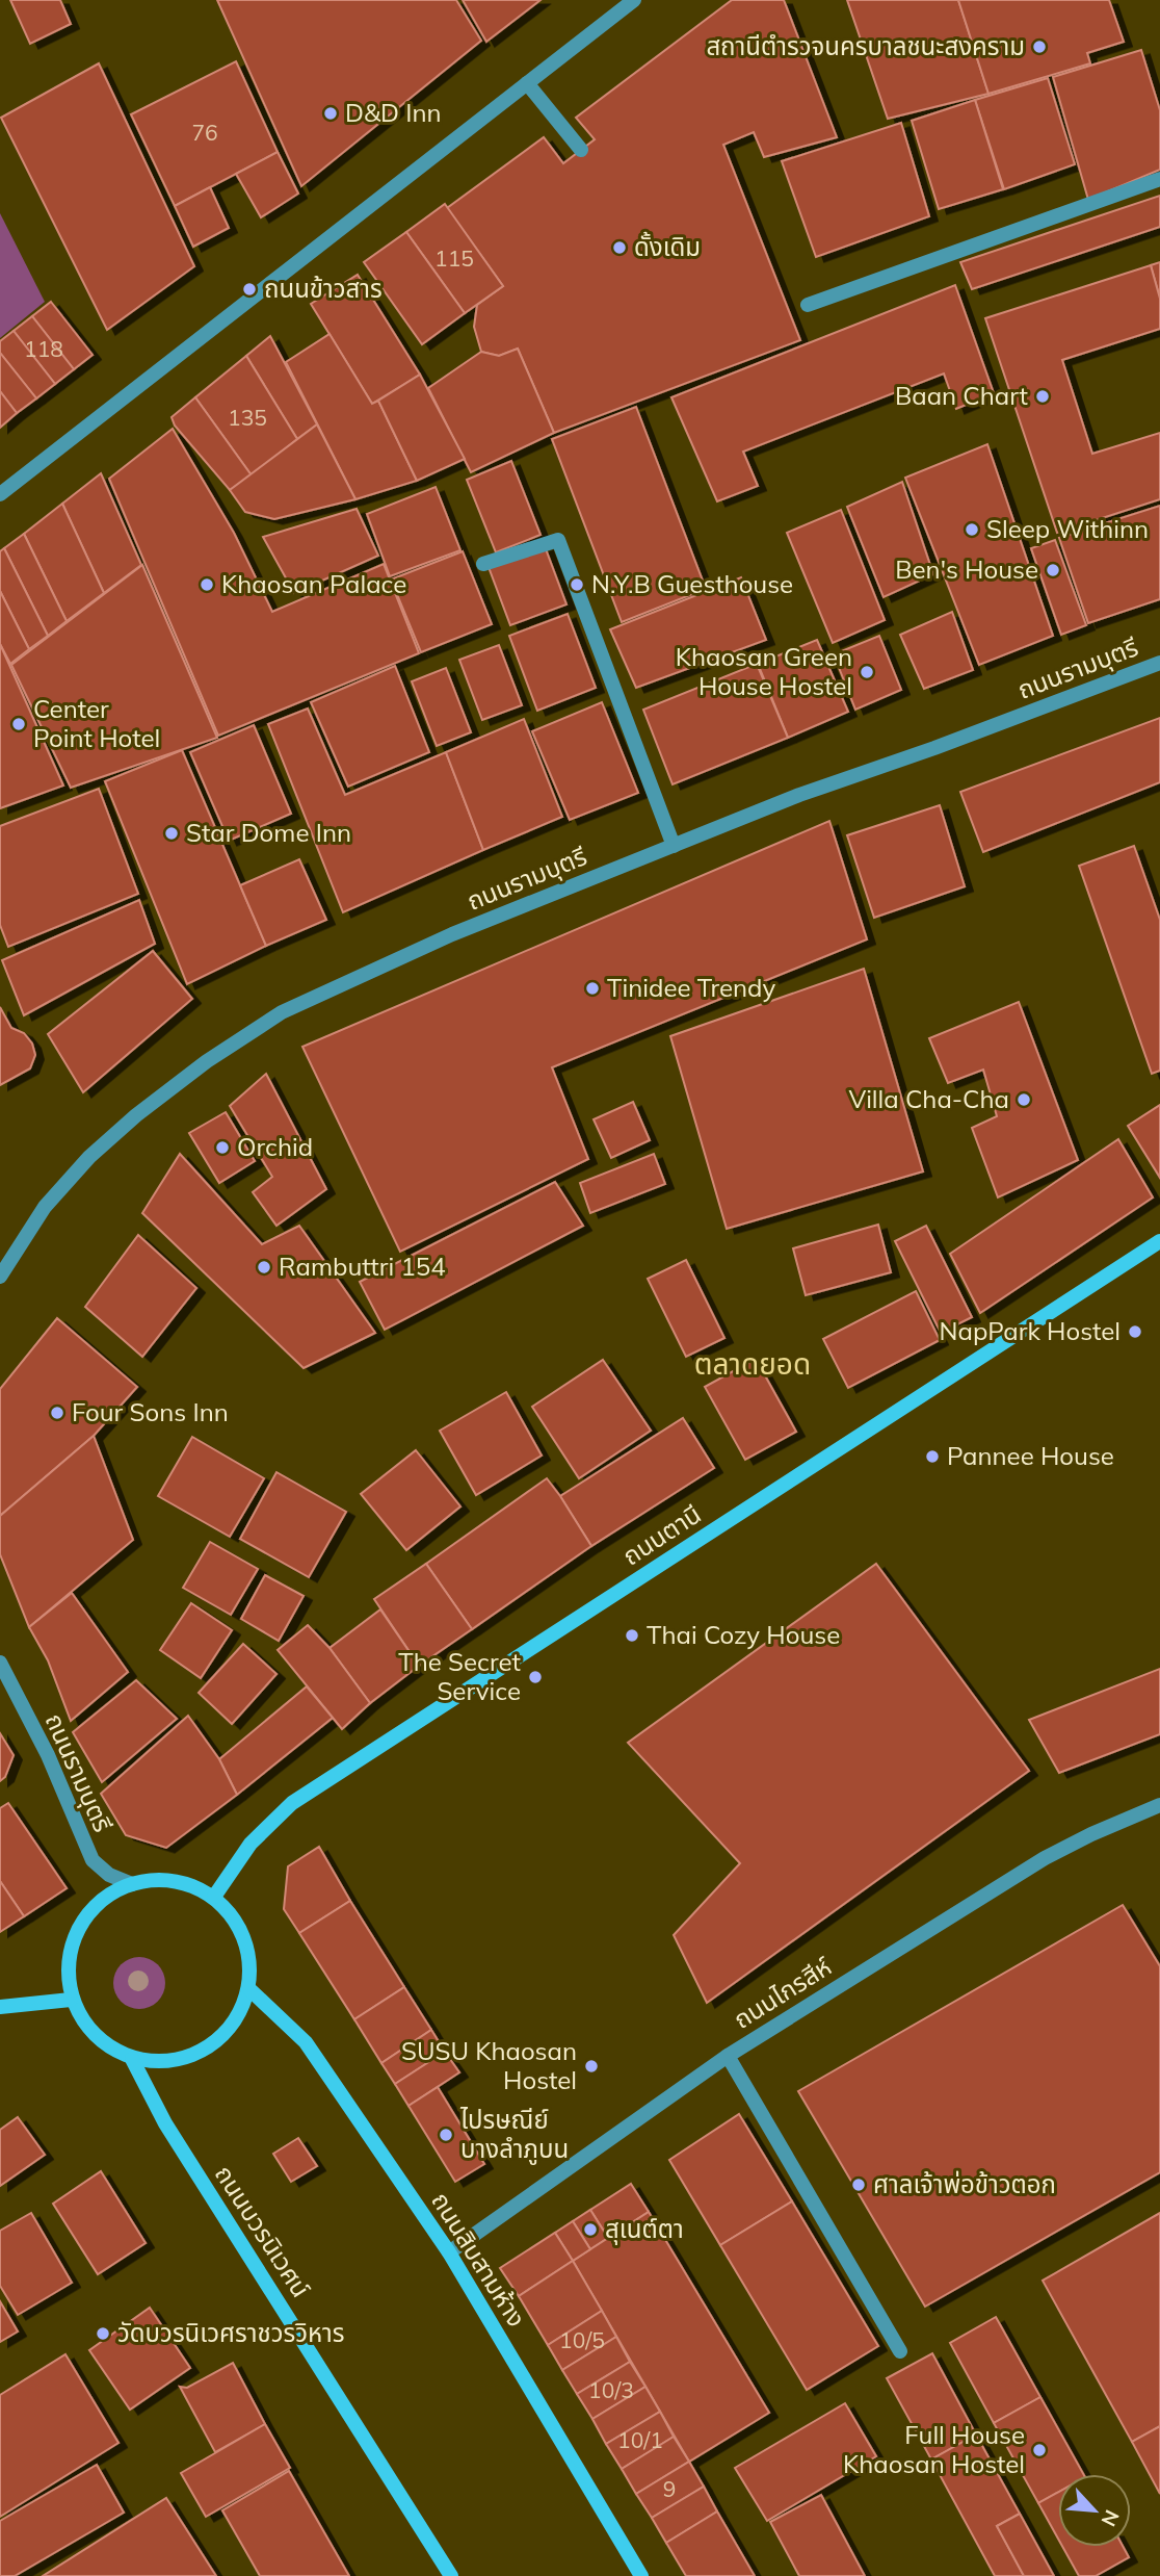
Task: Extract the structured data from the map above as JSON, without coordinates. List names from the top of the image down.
{
  "streets": {
    "street": [
      "ถนนรามบุตรี",
      "ถนนตานี",
      "ถนนไกรสีห์",
      "ถนนบวรนิเวศน์",
      "ถนนสิบสามห้าง"
    ]
  },
  "crossings": [
    ["ถนนรามบุตรี", "ถนนตานี"],
    ["ถนนรามบุตรี", "ถนนบวรนิเวศน์"],
    ["ถนนรามบุตรี", "ถนนสิบสามห้าง"],
    ["ถนนตานี", "ถนนบวรนิเวศน์"],
    ["ถนนตานี", "ถนนสิบสามห้าง"],
    ["ถนนไกรสีห์", "ถนนสิบสามห้าง"],
    ["ถนนบวรนิเวศน์", "ถนนสิบสามห้าง"]
  ],
  "districts": ["ตลาดยอด"],
  "places": [
    "สถานีตำรวจนครบาลชนะสงคราม",
    "D&D Inn",
    "ดั้งเดิม",
    "ถนนข้าวสาร",
    "Baan Chart",
    "Sleep Withinn",
    "Ben's House",
    "Khaosan Palace",
    "N.Y.B Guesthouse",
    "Khaosan Green House Hostel",
    "Center Point Hotel",
    "Star Dome Inn",
    "Tinidee Trendy",
    "Villa Cha-Cha",
    "Orchid",
    "Rambuttri 154",
    "NapPark Hostel",
    "Four Sons Inn",
    "Pannee House",
    "Thai Cozy House",
    "The Secret Service",
    "SUSU Khaosan Hostel",
    "ไปรษณีย์ บางลำภูบน",
    "ศาลเจ้าพ่อข้าวตอก",
    "สุเนต์ตา",
    "วัดบวรนิเวศราชวรวิหาร",
    "Full House Khaosan Hostel"
  ],
  "house_numbers": [
    "76",
    "115",
    "118",
    "135",
    "10/5",
    "10/3",
    "10/1",
    "9"
  ],
  "north": "bottom right"
}
